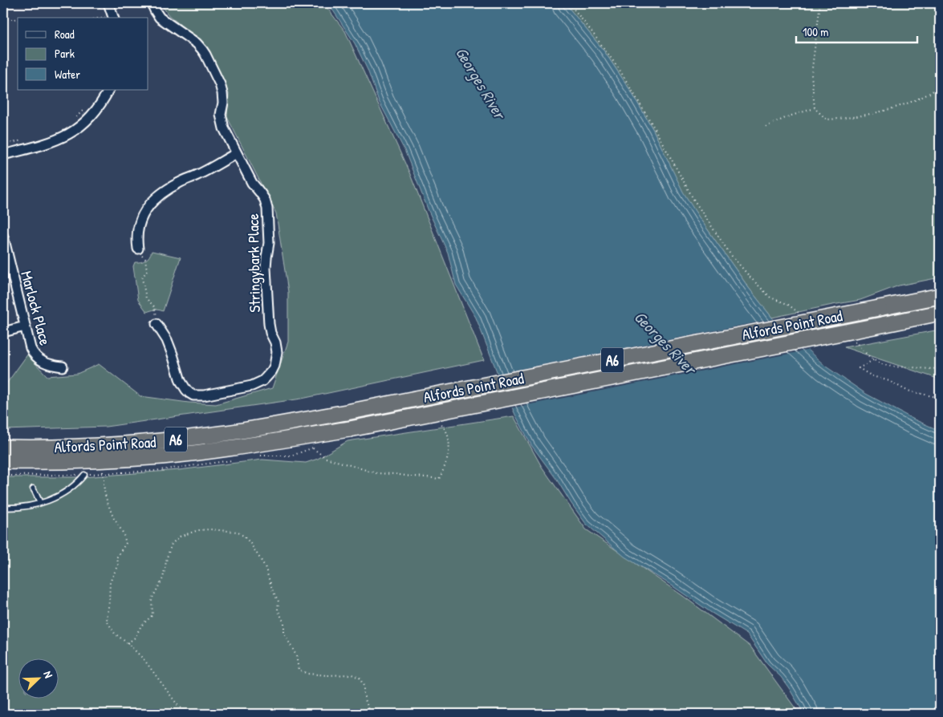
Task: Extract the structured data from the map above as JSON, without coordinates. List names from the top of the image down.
{
  "streets": {
    "highway": ["Alfords Point Road", "A6"],
    "street": ["Stringybark Place", "Marlock Place"]
  },
  "water": ["Georges River"],
  "legend": ["Road", "Park", "Water"],
  "scale_bar": "100 m",
  "north": "top right"
}
